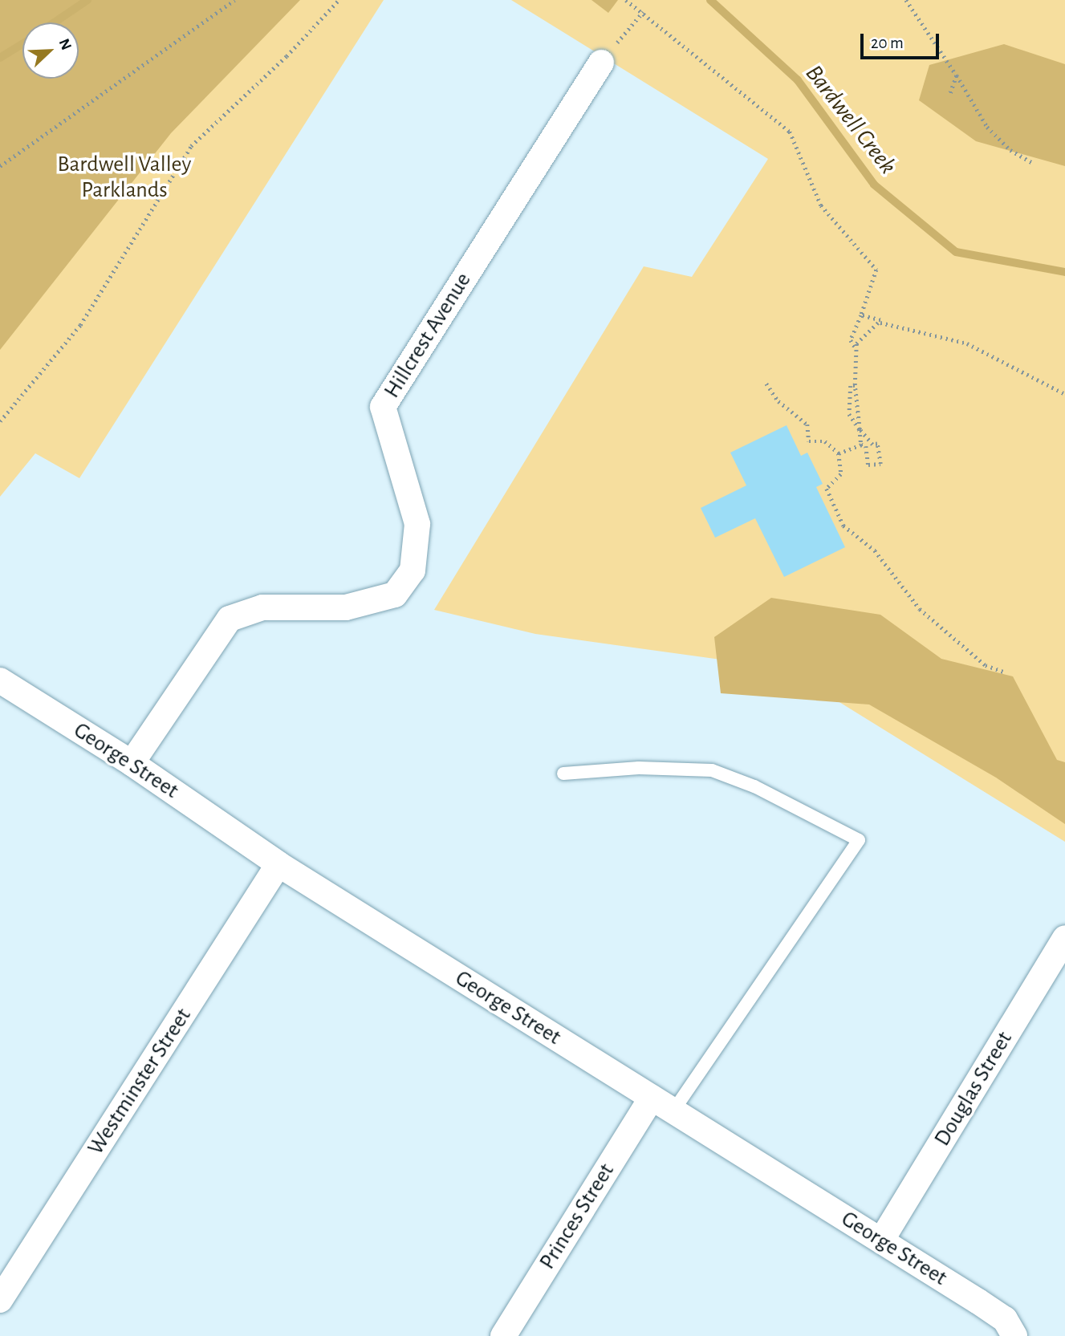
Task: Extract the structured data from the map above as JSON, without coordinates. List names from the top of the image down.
{
  "streets": {
    "street": [
      "Hillcrest Avenue",
      "George Street",
      "Westminster Street",
      "Douglas Street",
      "Princes Street"
    ]
  },
  "crossings": [
    ["Hillcrest Avenue", "George Street"],
    ["George Street", "Westminster Street"],
    ["George Street", "Douglas Street"],
    ["George Street", "Princes Street"]
  ],
  "water": ["Bardwell Creek"],
  "parks": ["Bardwell Valley Parklands"],
  "scale_bar": "20 m",
  "north": "top right"
}
